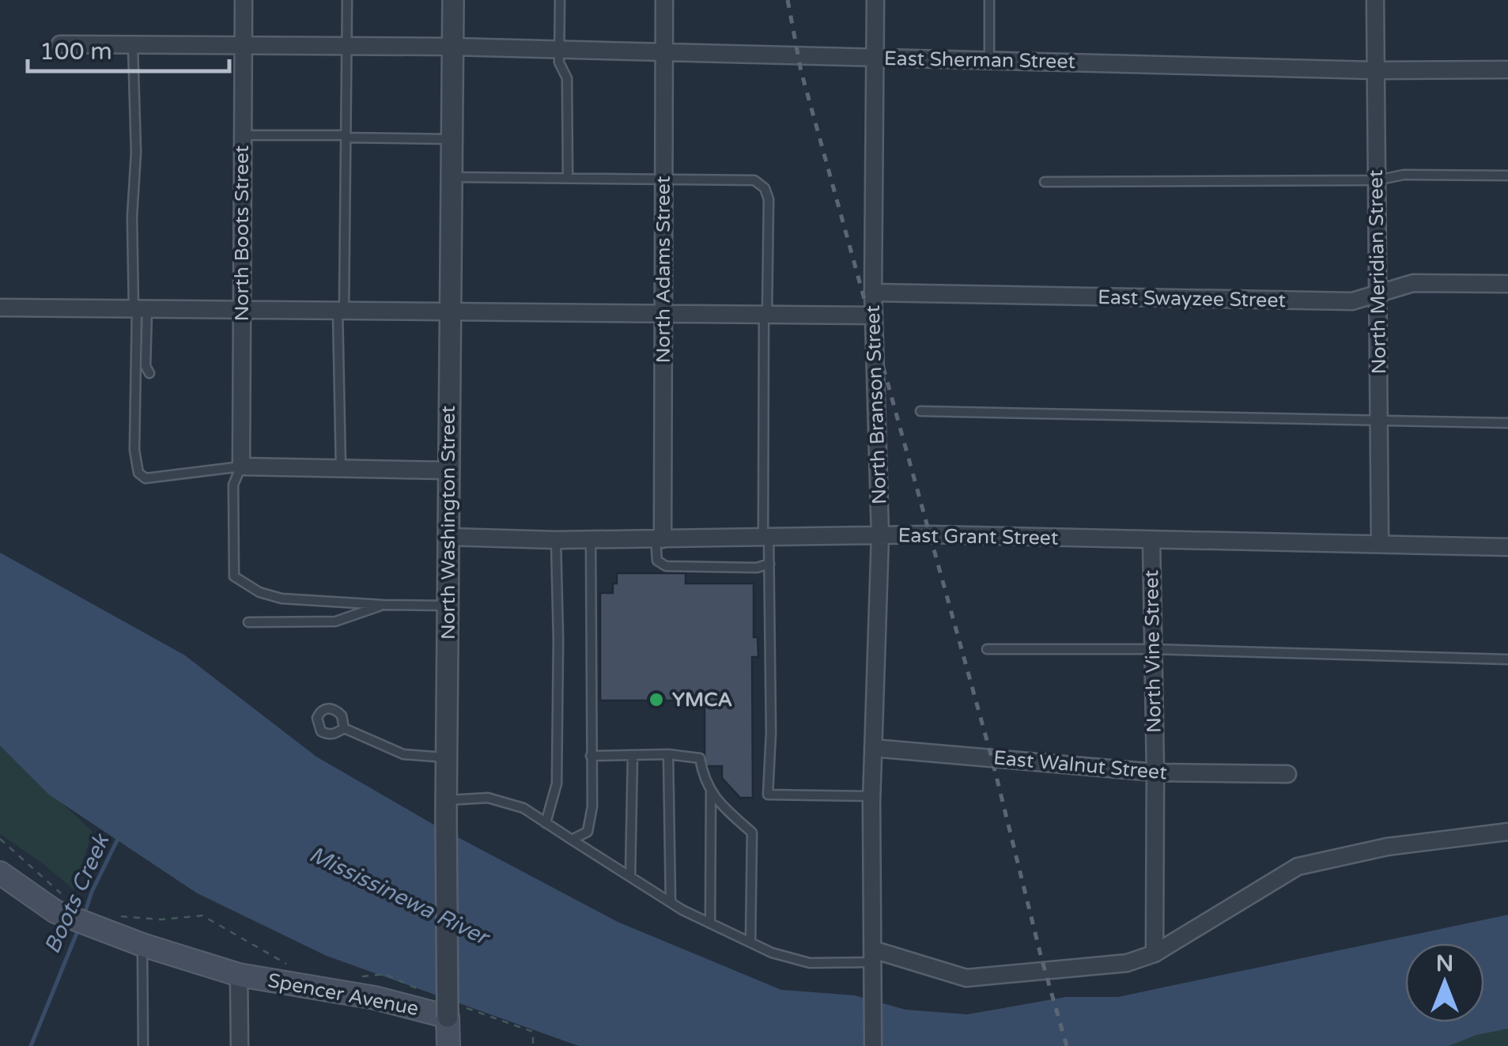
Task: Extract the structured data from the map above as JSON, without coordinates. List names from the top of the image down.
{
  "streets": {
    "main road": ["North Washington Street", "Spencer Avenue"],
    "street": [
      "East Sherman Street",
      "North Boots Street",
      "North Adams Street",
      "North Meridian Street",
      "East Swayzee Street",
      "North Branson Street",
      "East Grant Street",
      "North Vine Street",
      "East Walnut Street"
    ]
  },
  "crossings": [
    ["East Sherman Street", "North Boots Street"],
    ["East Sherman Street", "North Adams Street"],
    ["East Sherman Street", "North Meridian Street"],
    ["East Sherman Street", "North Branson Street"],
    ["East Sherman Street", "North Washington Street"],
    ["North Adams Street", "East Grant Street"],
    ["North Meridian Street", "East Swayzee Street"],
    ["North Meridian Street", "East Grant Street"],
    ["East Swayzee Street", "North Branson Street"],
    ["North Branson Street", "East Grant Street"],
    ["North Branson Street", "East Walnut Street"],
    ["North Washington Street", "East Grant Street"],
    ["North Washington Street", "Spencer Avenue"],
    ["East Grant Street", "North Vine Street"],
    ["North Vine Street", "East Walnut Street"]
  ],
  "water": ["Boots Creek", "Mississinewa River"],
  "places": ["YMCA"],
  "scale_bar": "100 m",
  "north": "top"
}
